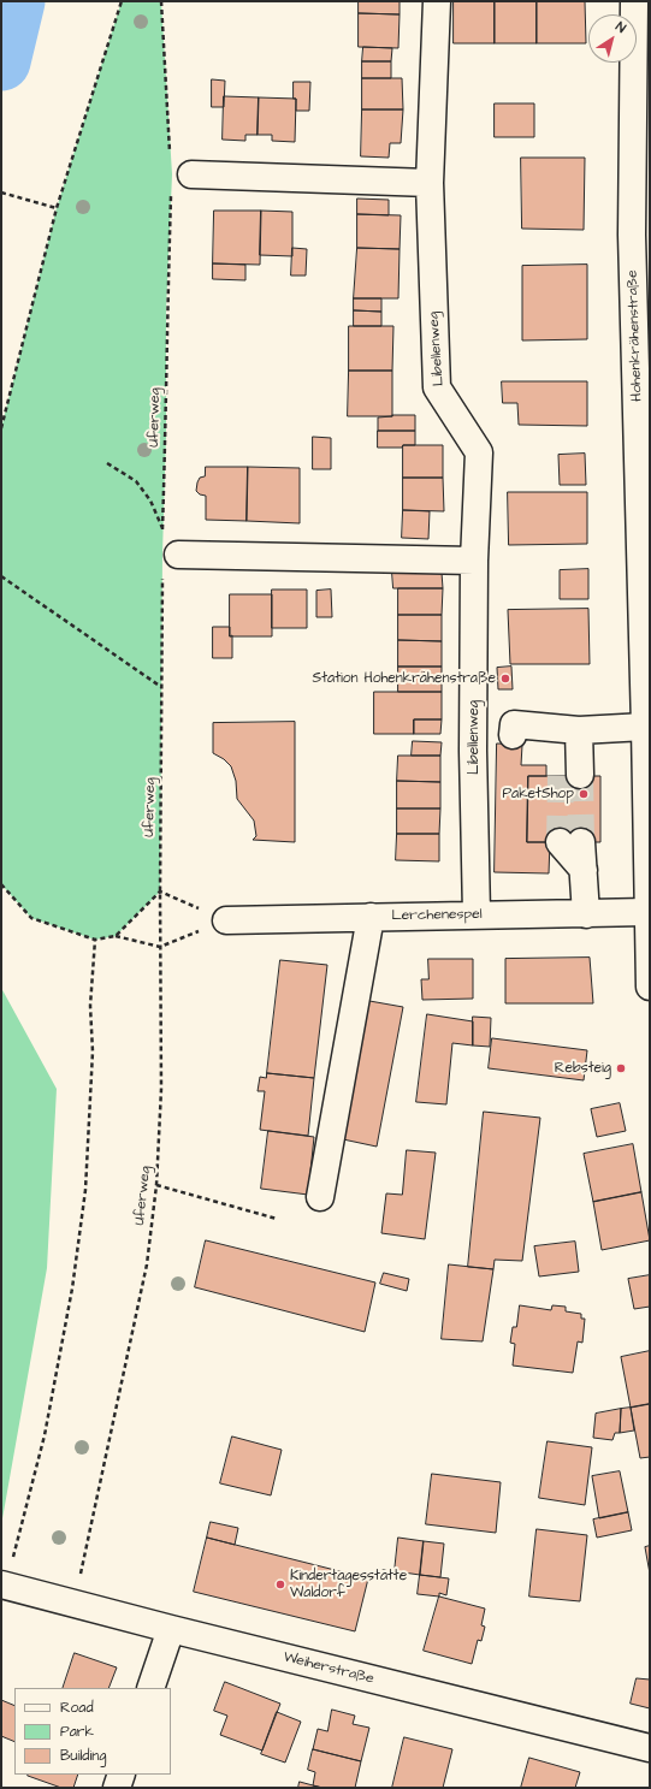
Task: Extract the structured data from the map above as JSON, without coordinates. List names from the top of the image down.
{
  "streets": {
    "street": [
      "Hohenkrähenstraße",
      "Libellenweg",
      "Lerchenespel",
      "Weiherstraße"
    ],
    "path": ["Uferweg"]
  },
  "crossings": [
    ["Hohenkrähenstraße", "Lerchenespel"],
    ["Libellenweg", "Lerchenespel"],
    ["Uferweg", "Weiherstraße"]
  ],
  "places": [
    "Station Hohenkrähenstraße",
    "PaketShop",
    "Rebsteig",
    "Kindertagesstätte Waldorf"
  ],
  "legend": ["Road", "Park", "Building"],
  "north": "top right"
}
